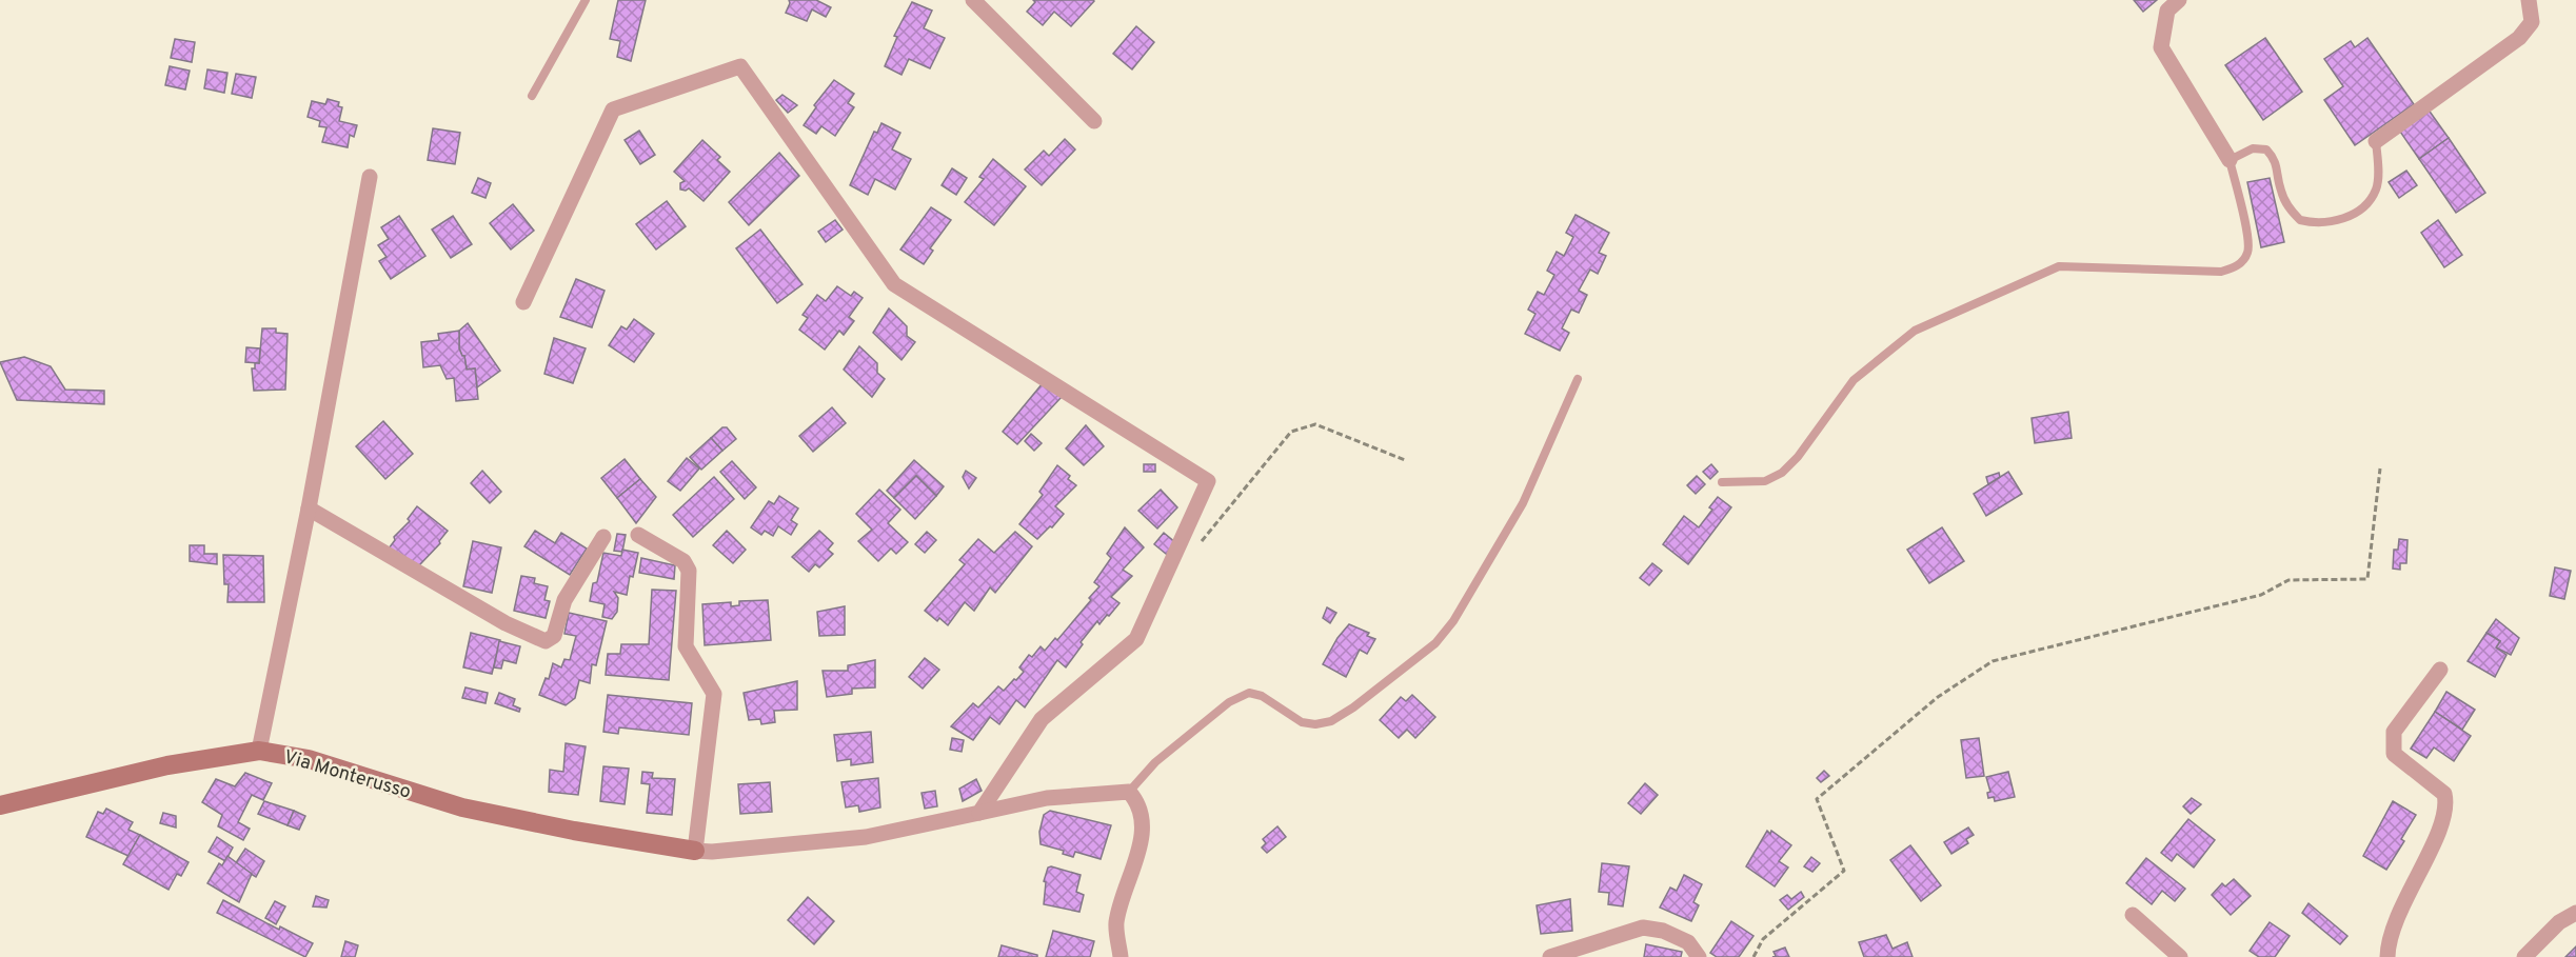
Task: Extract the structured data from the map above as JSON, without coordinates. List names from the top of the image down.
{
  "streets": {
    "street": ["Via Monterusso"]
  }
}
